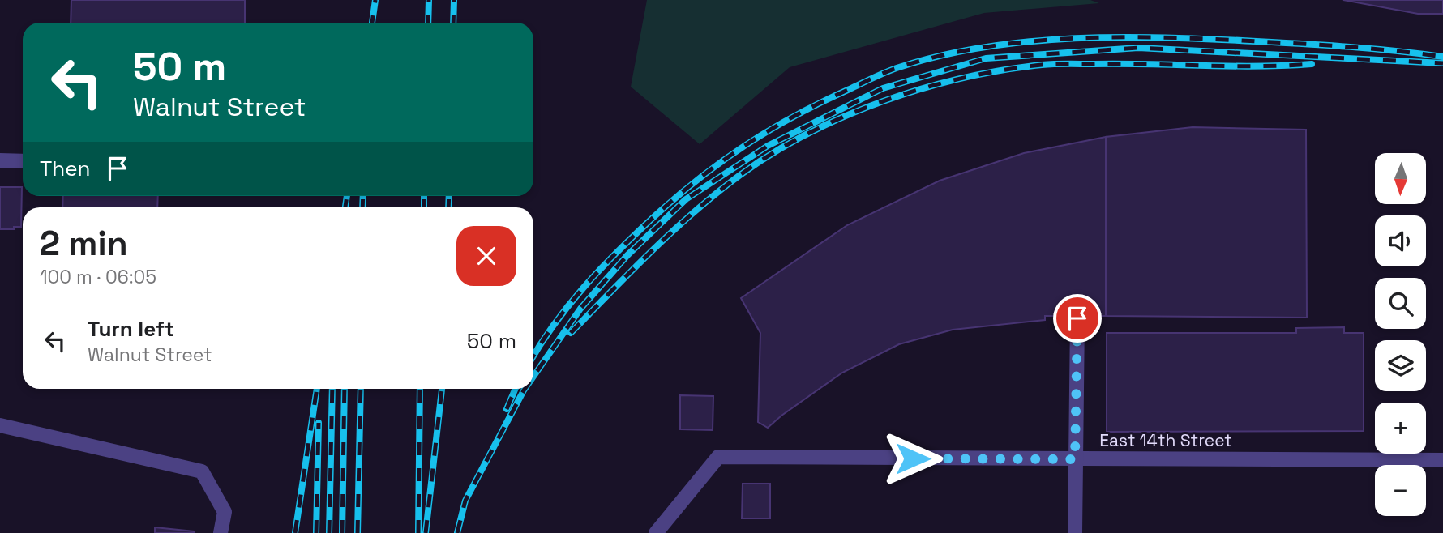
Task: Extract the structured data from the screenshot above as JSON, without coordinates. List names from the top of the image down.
{
  "streets": {
    "street": ["East 14th Street"]
  },
  "north": "bottom",
  "page": {
    "turn": ["50 m", "Walnut Street"],
    "then": "Then",
    "map_buttons": ["+", "−"],
    "heading": ["2 min", "100 m · 06:05"],
    "list": [
      {
        "name": "Turn left",
        "note": "Walnut Street",
        "value": "50 m"
      }
    ]
  }
}
